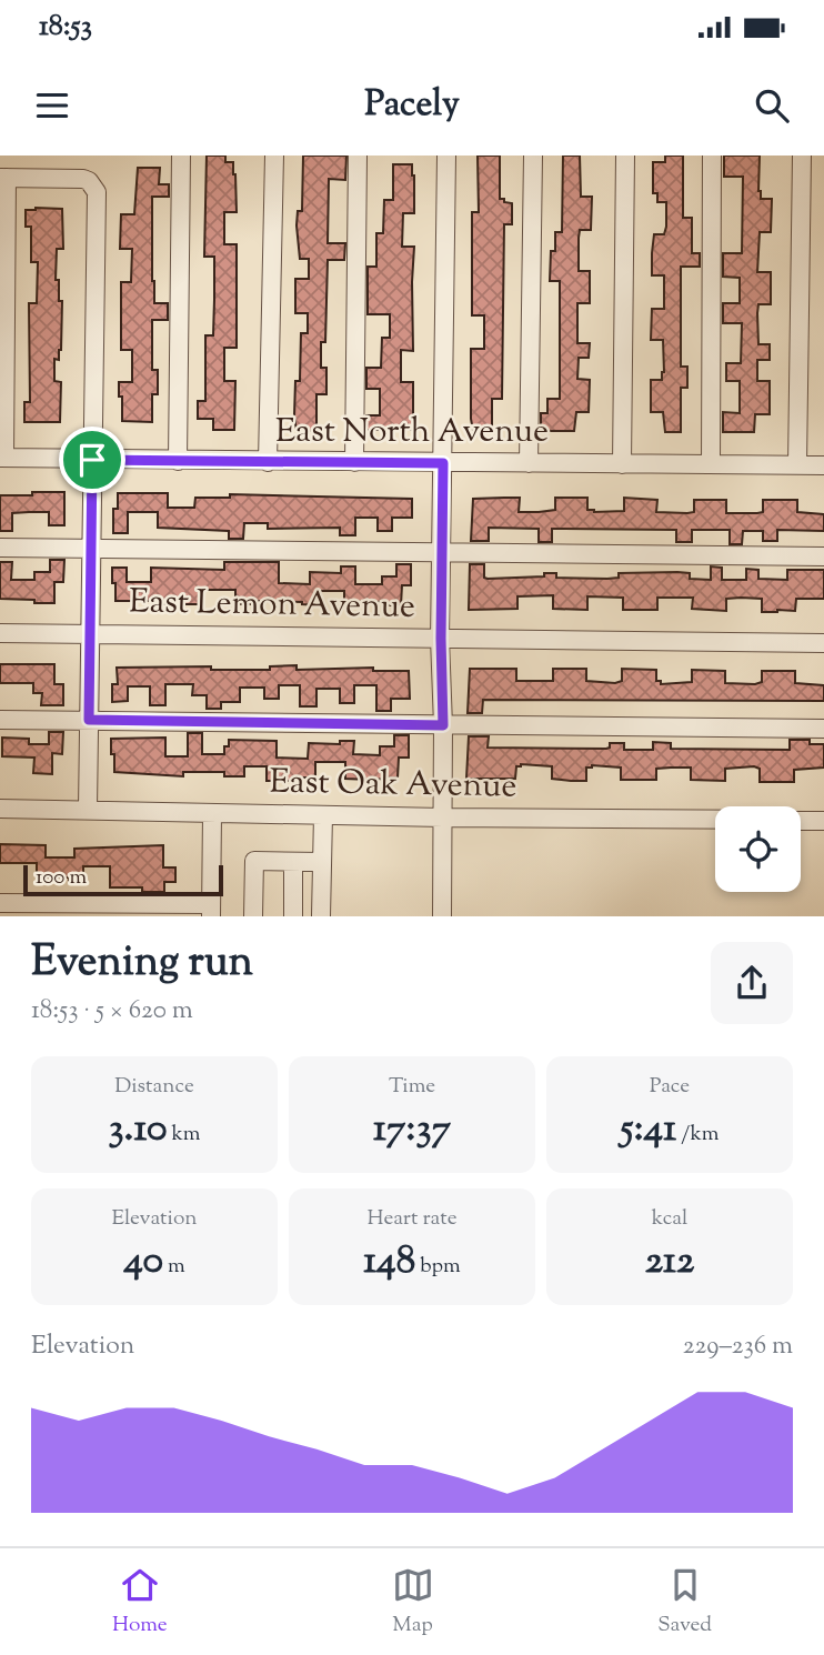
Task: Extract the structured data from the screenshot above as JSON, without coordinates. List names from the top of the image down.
{
  "streets": {
    "street": ["East North Avenue", "East Lemon Avenue", "East Oak Avenue"]
  },
  "scale_bar": "100 m",
  "page": {
    "status": "18:53",
    "header": "Pacely",
    "scale": "100 m",
    "heading": ["Evening run", "18:53 · 5 × 620 m"],
    "stats": [
      ["Distance", "3.10 km"],
      ["Time", "17:37"],
      ["Pace", "5:41 /km"],
      ["Elevation", "40 m"],
      ["Heart rate", "148 bpm"],
      ["kcal", "212"]
    ],
    "chart": ["Elevation", "229–236 m"],
    "tabs": ["Home", "Map", "Saved"]
  }
}
